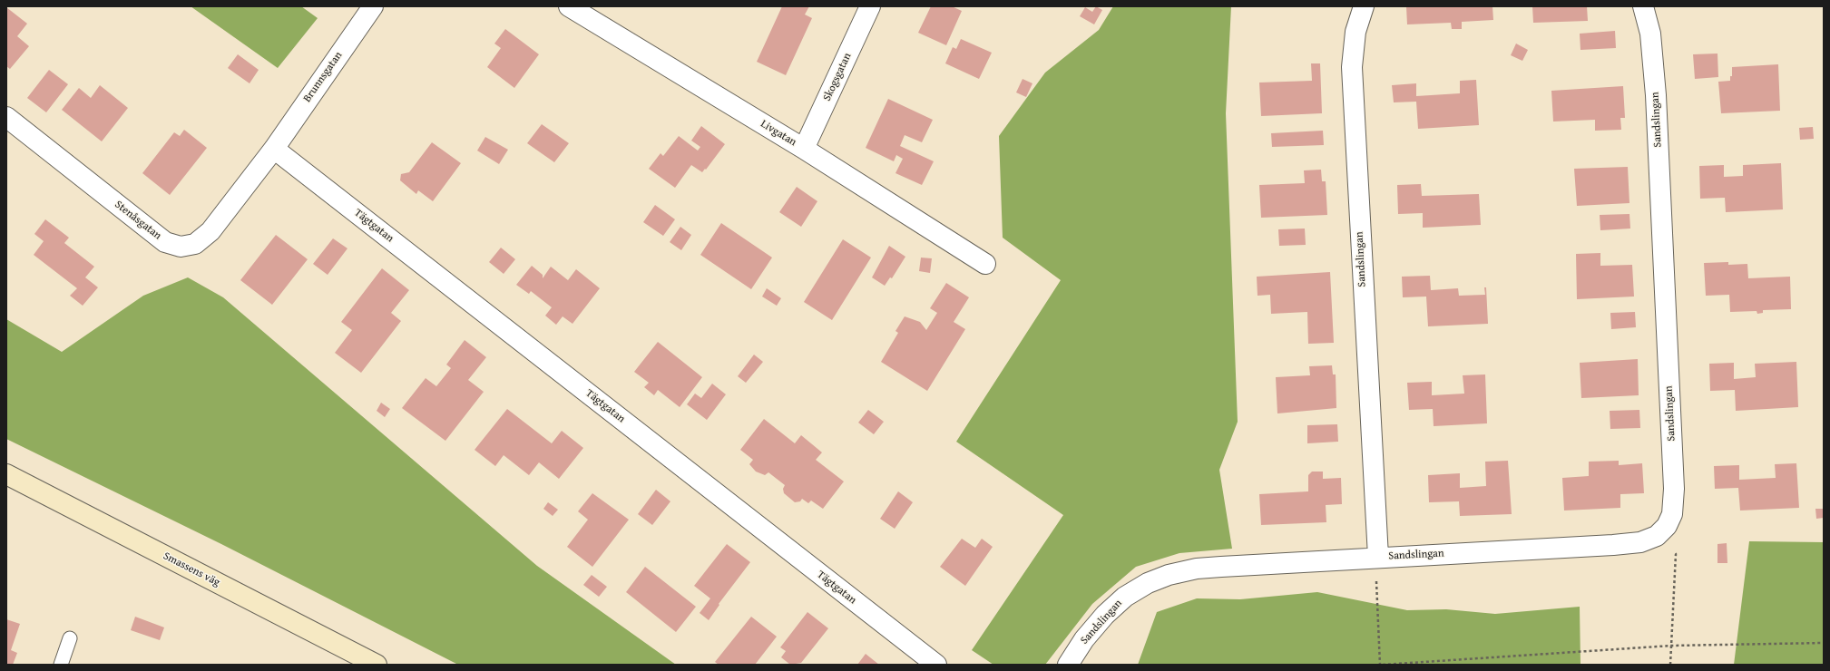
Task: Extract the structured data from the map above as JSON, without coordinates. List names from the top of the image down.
{
  "streets": {
    "street": [
      "Brunnsgatan",
      "Skogsgatan",
      "Sandslingan",
      "Livgatan",
      "Stenåsgatan",
      "Tägtgatan",
      "Smassens väg"
    ]
  },
  "crossings": [
    ["Brunnsgatan", "Stenåsgatan"],
    ["Brunnsgatan", "Tägtgatan"],
    ["Skogsgatan", "Livgatan"],
    ["Stenåsgatan", "Tägtgatan"]
  ]
}
